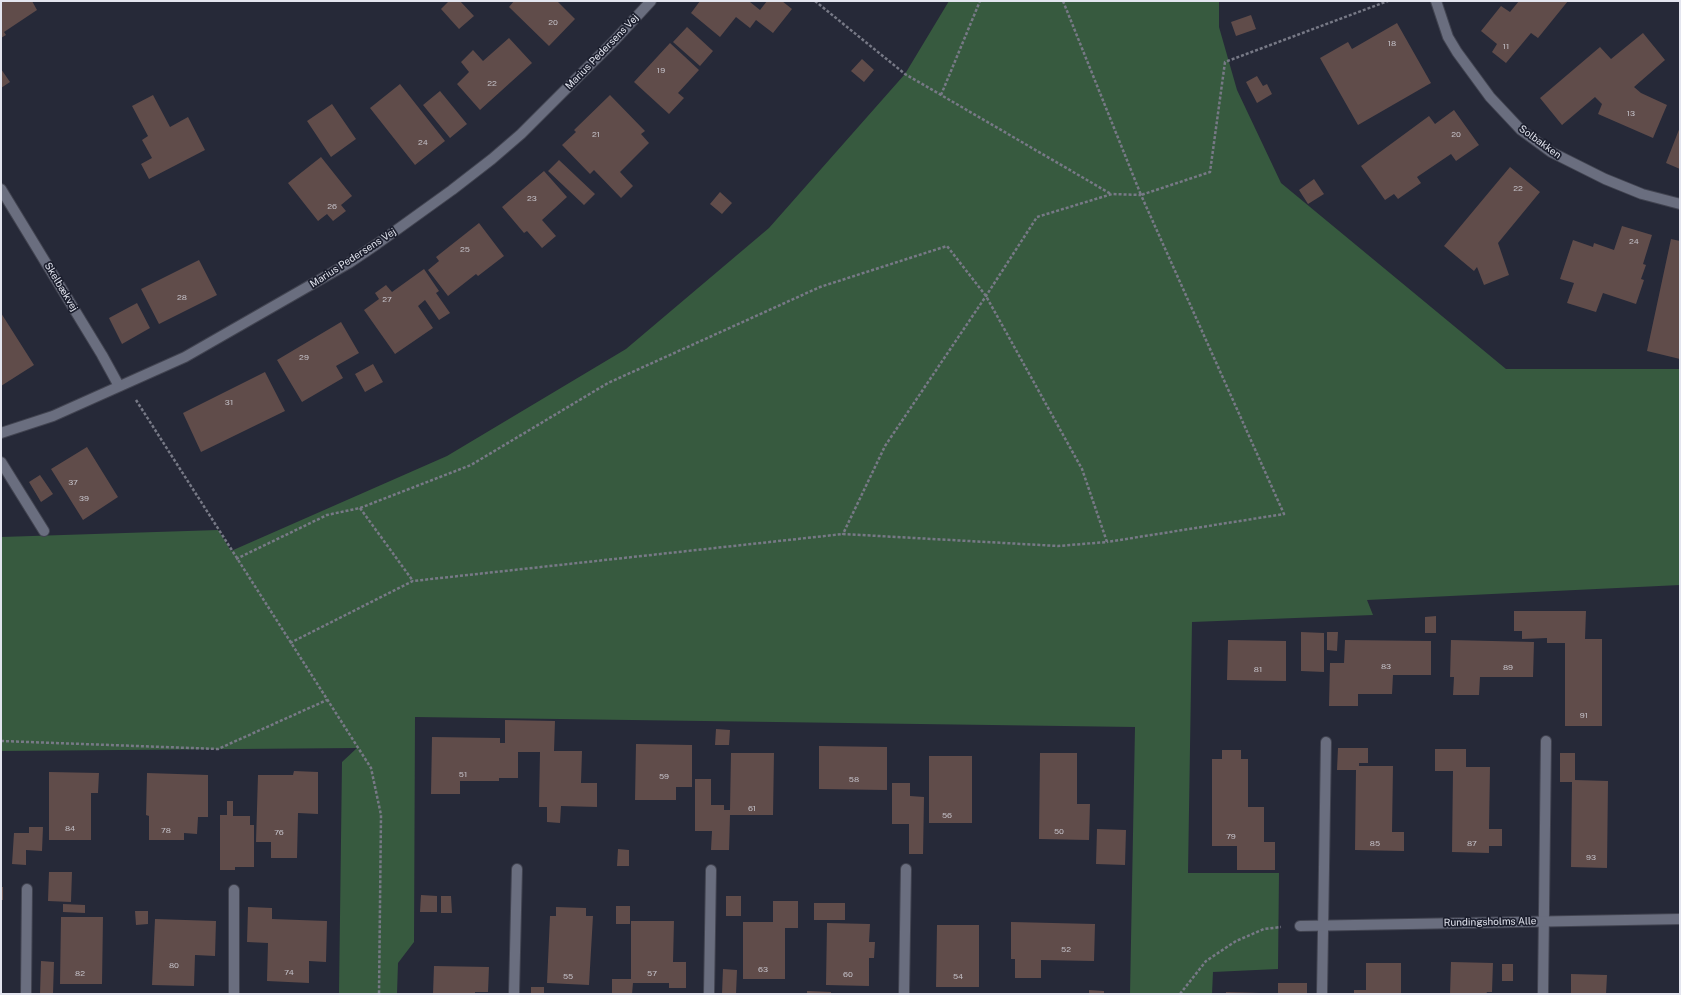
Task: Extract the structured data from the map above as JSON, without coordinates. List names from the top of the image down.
{
  "streets": {
    "street": [
      "Marius Pedersens Vej",
      "Solbakken",
      "Skelbækvej",
      "Rundingsholms Alle"
    ]
  },
  "crossings": [
    ["Marius Pedersens Vej", "Skelbækvej"]
  ],
  "house_numbers": [
    "20",
    "18",
    "11",
    "19",
    "22",
    "13",
    "21",
    "20",
    "24",
    "22",
    "23",
    "26",
    "24",
    "25",
    "28",
    "27",
    "29",
    "31",
    "37",
    "39",
    "83",
    "89",
    "81",
    "91",
    "51",
    "59",
    "58",
    "61",
    "56",
    "84",
    "78",
    "50",
    "76",
    "79",
    "85",
    "87",
    "93",
    "52",
    "80",
    "63",
    "74",
    "82",
    "57",
    "60",
    "55",
    "54"
  ]
}
